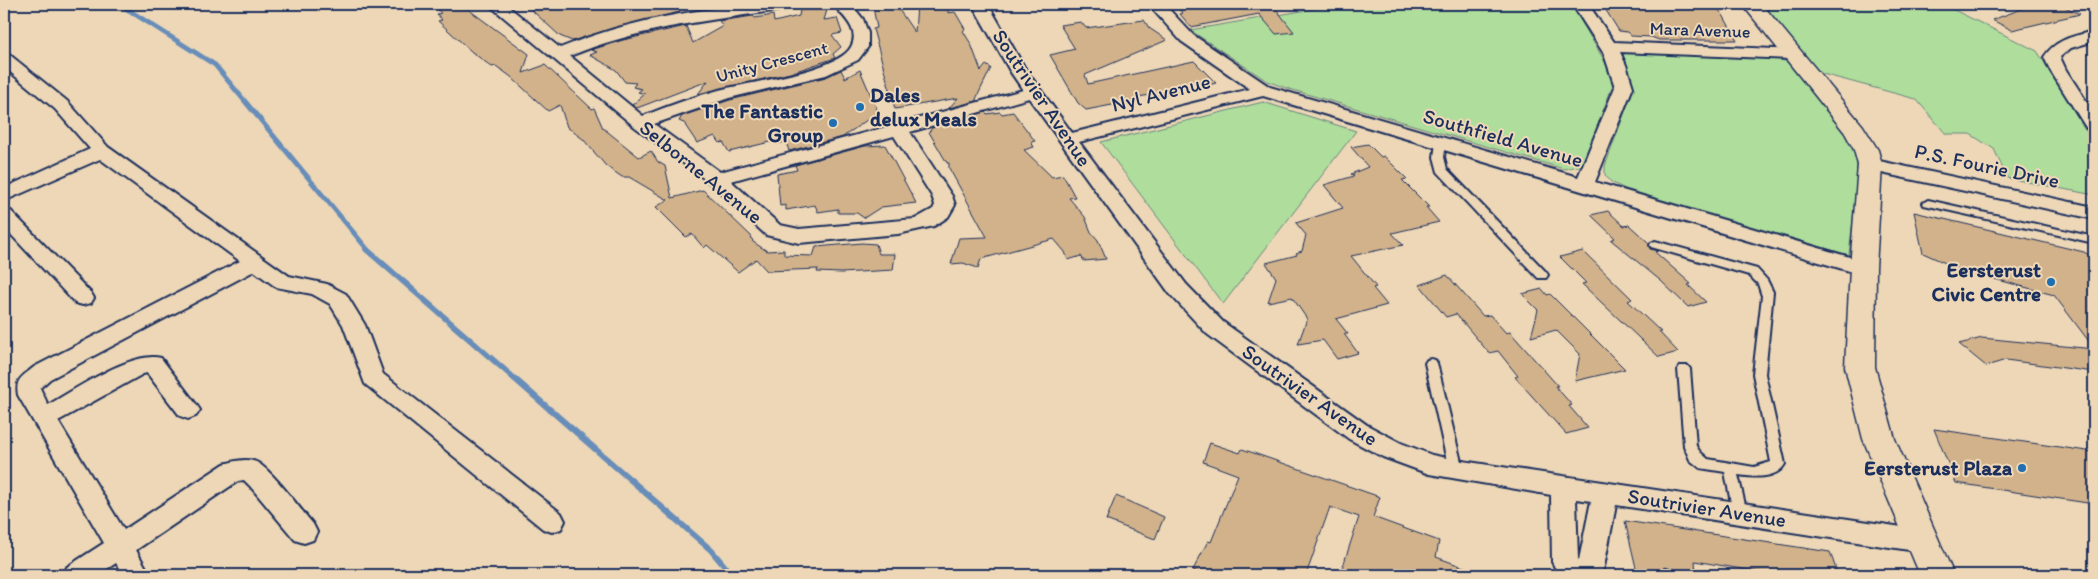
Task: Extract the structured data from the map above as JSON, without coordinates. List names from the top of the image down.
{
  "streets": {
    "street": [
      "Mara Avenue",
      "Unity Crescent",
      "Nyl Avenue",
      "Soutrivier Avenue",
      "Southfield Avenue",
      "P.S. Fourie Drive",
      "Selborne Avenue"
    ]
  },
  "crossings": [
    ["Unity Crescent", "Selborne Avenue"],
    ["Nyl Avenue", "Soutrivier Avenue"],
    ["Nyl Avenue", "Southfield Avenue"]
  ],
  "places": [
    "Dales delux Meals",
    "The Fantastic Group",
    "Eersterust Civic Centre",
    "Eersterust Plaza"
  ]
}
